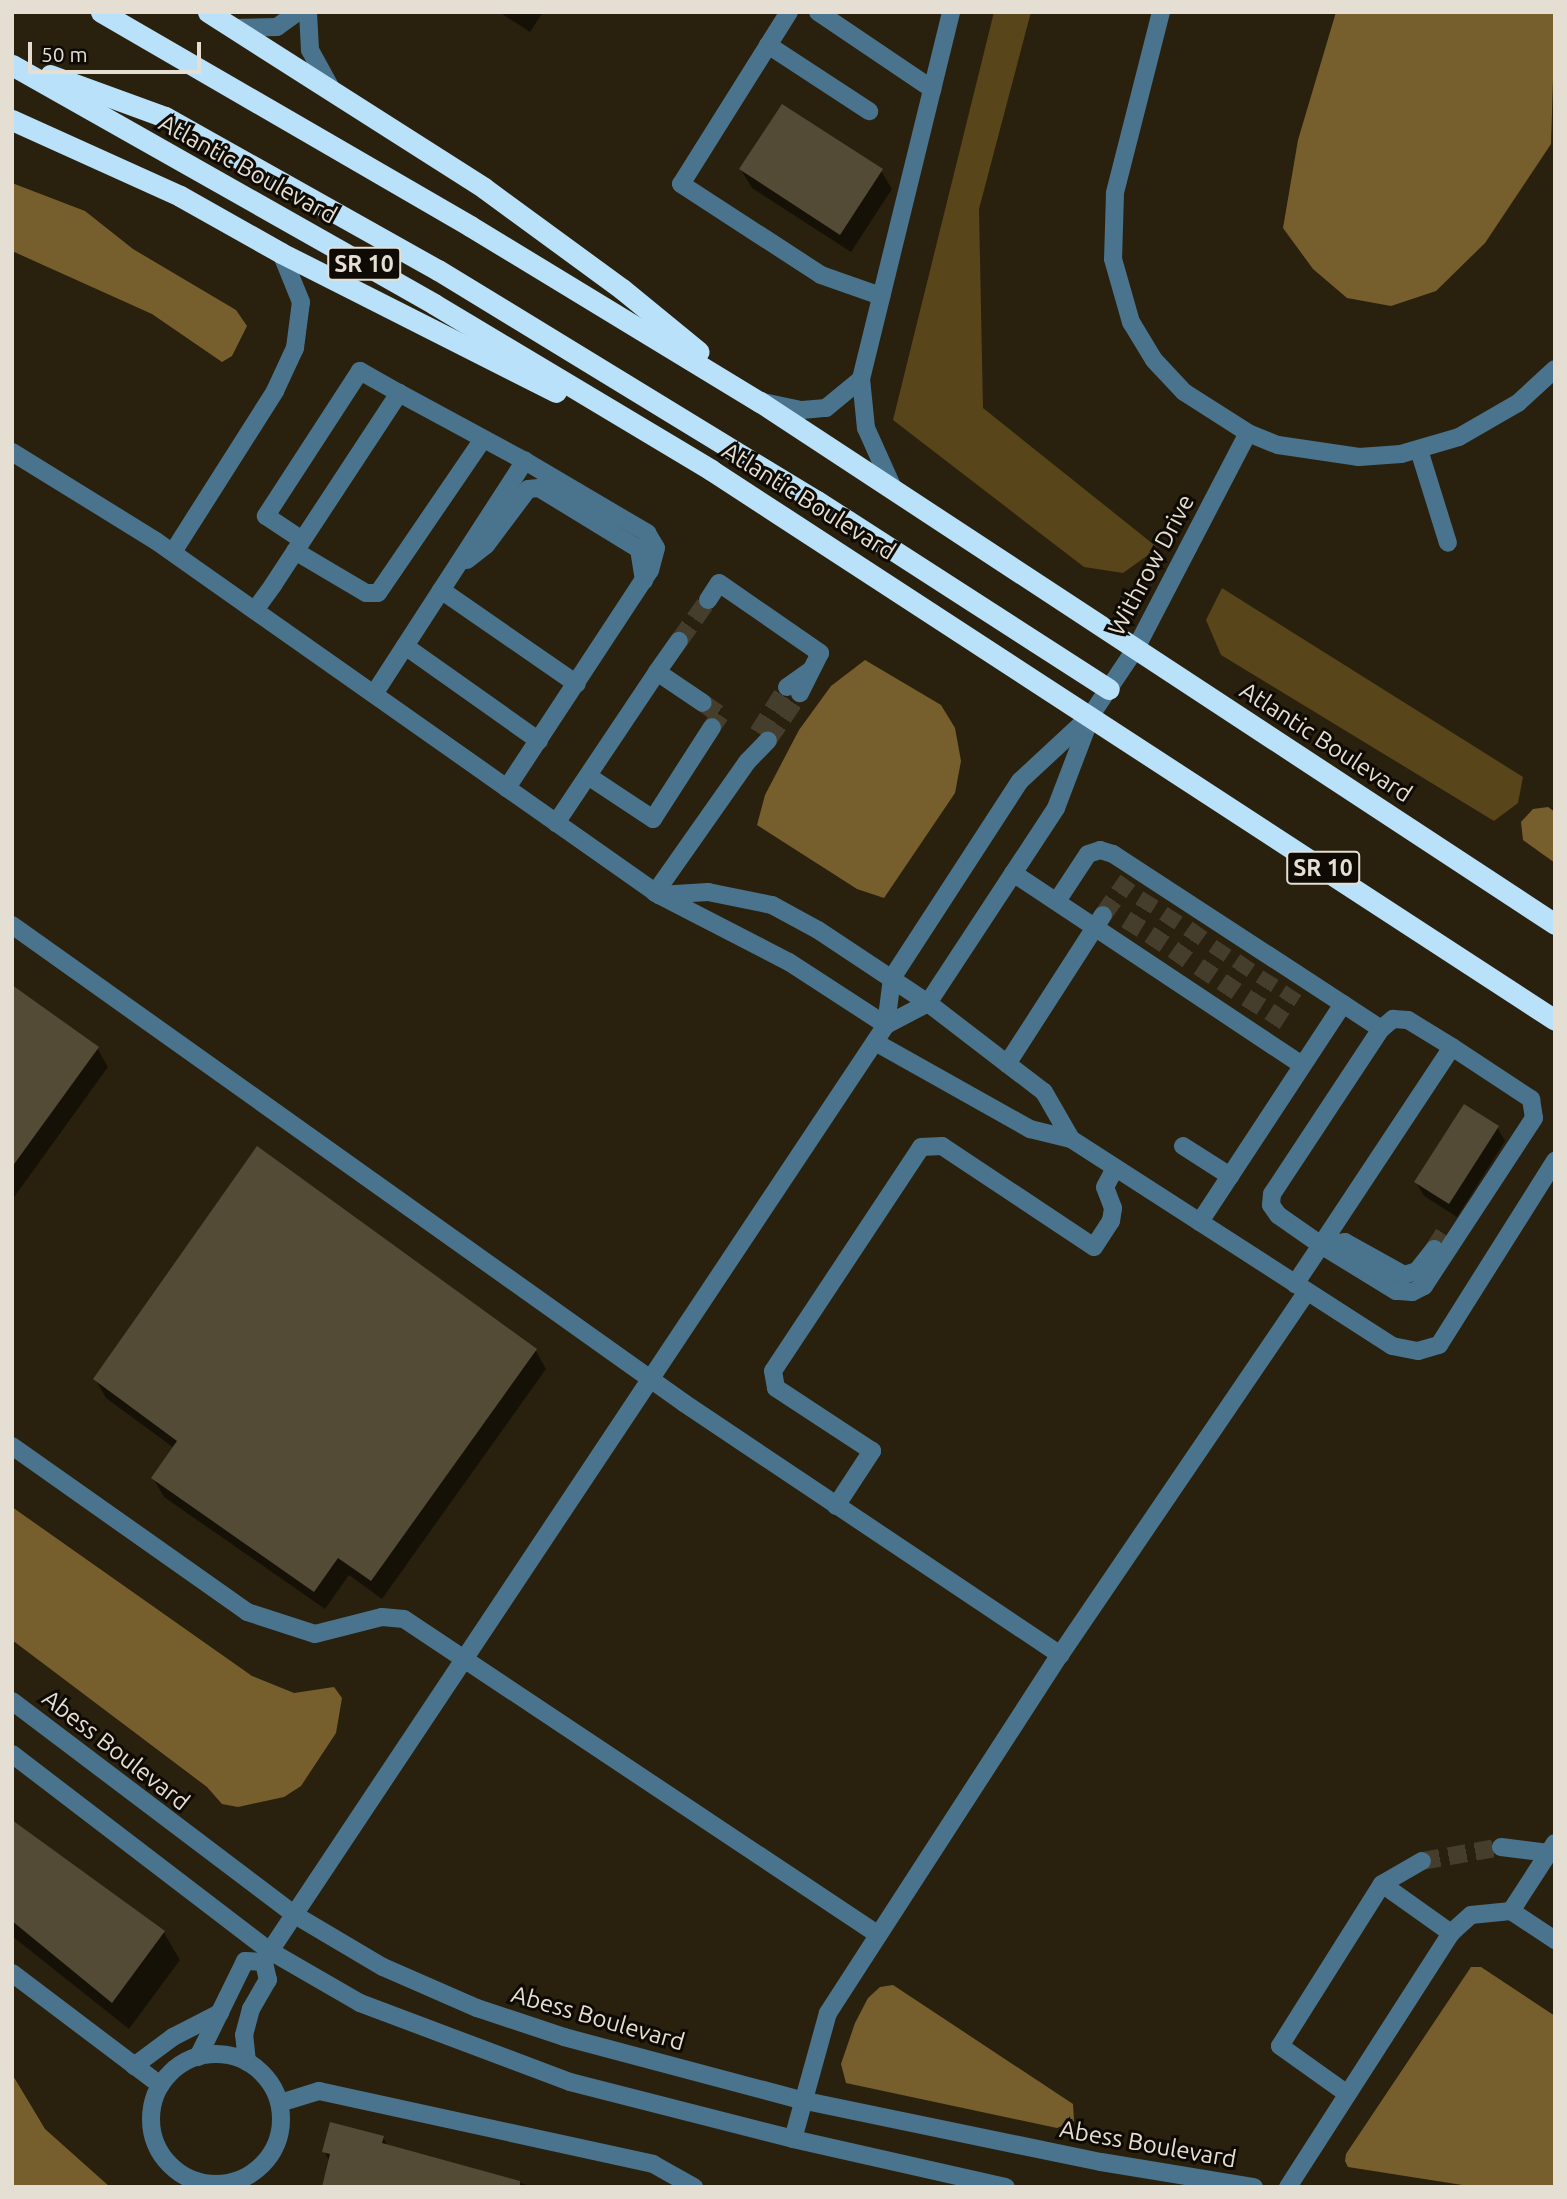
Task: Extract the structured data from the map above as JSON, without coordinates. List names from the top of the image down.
{
  "streets": {
    "highway": ["Atlantic Boulevard", "SR 10"],
    "street": ["Withrow Drive", "Abess Boulevard"]
  },
  "crossings": [
    ["Atlantic Boulevard", "Withrow Drive"]
  ],
  "scale_bar": "50 m"
}
